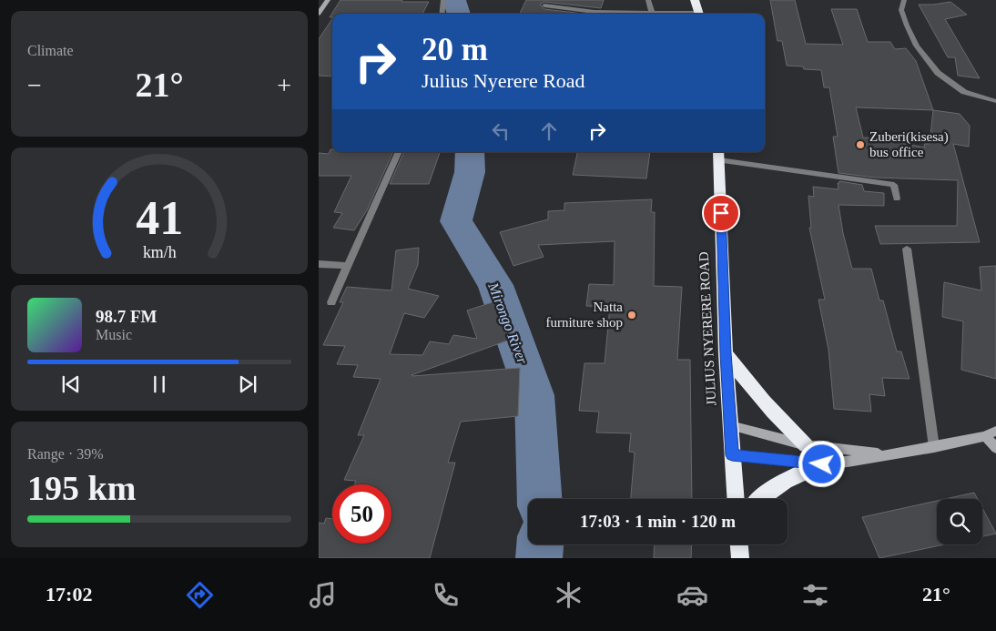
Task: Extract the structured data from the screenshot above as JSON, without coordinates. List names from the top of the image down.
{
  "streets": {
    "highway": ["JULIUS NYERERE ROAD"]
  },
  "water": ["Mirongo River"],
  "places": ["Zuberi(kisesa) bus office", "Natta furniture shop"],
  "page": {
    "tile": [
      "Climate",
      ["Range · 39%", "195 km"]
    ],
    "turn": ["20 m", "Julius Nyerere Road"],
    "heat": ["−", "21°", "+"],
    "song": ["98.7 FM", "Music"],
    "limit": "50",
    "trip": "17:03 · 1 min · 120 m",
    "tabs": ["17:02", "21°"],
    "gauge": ["41", "km/h"]
  }
}
